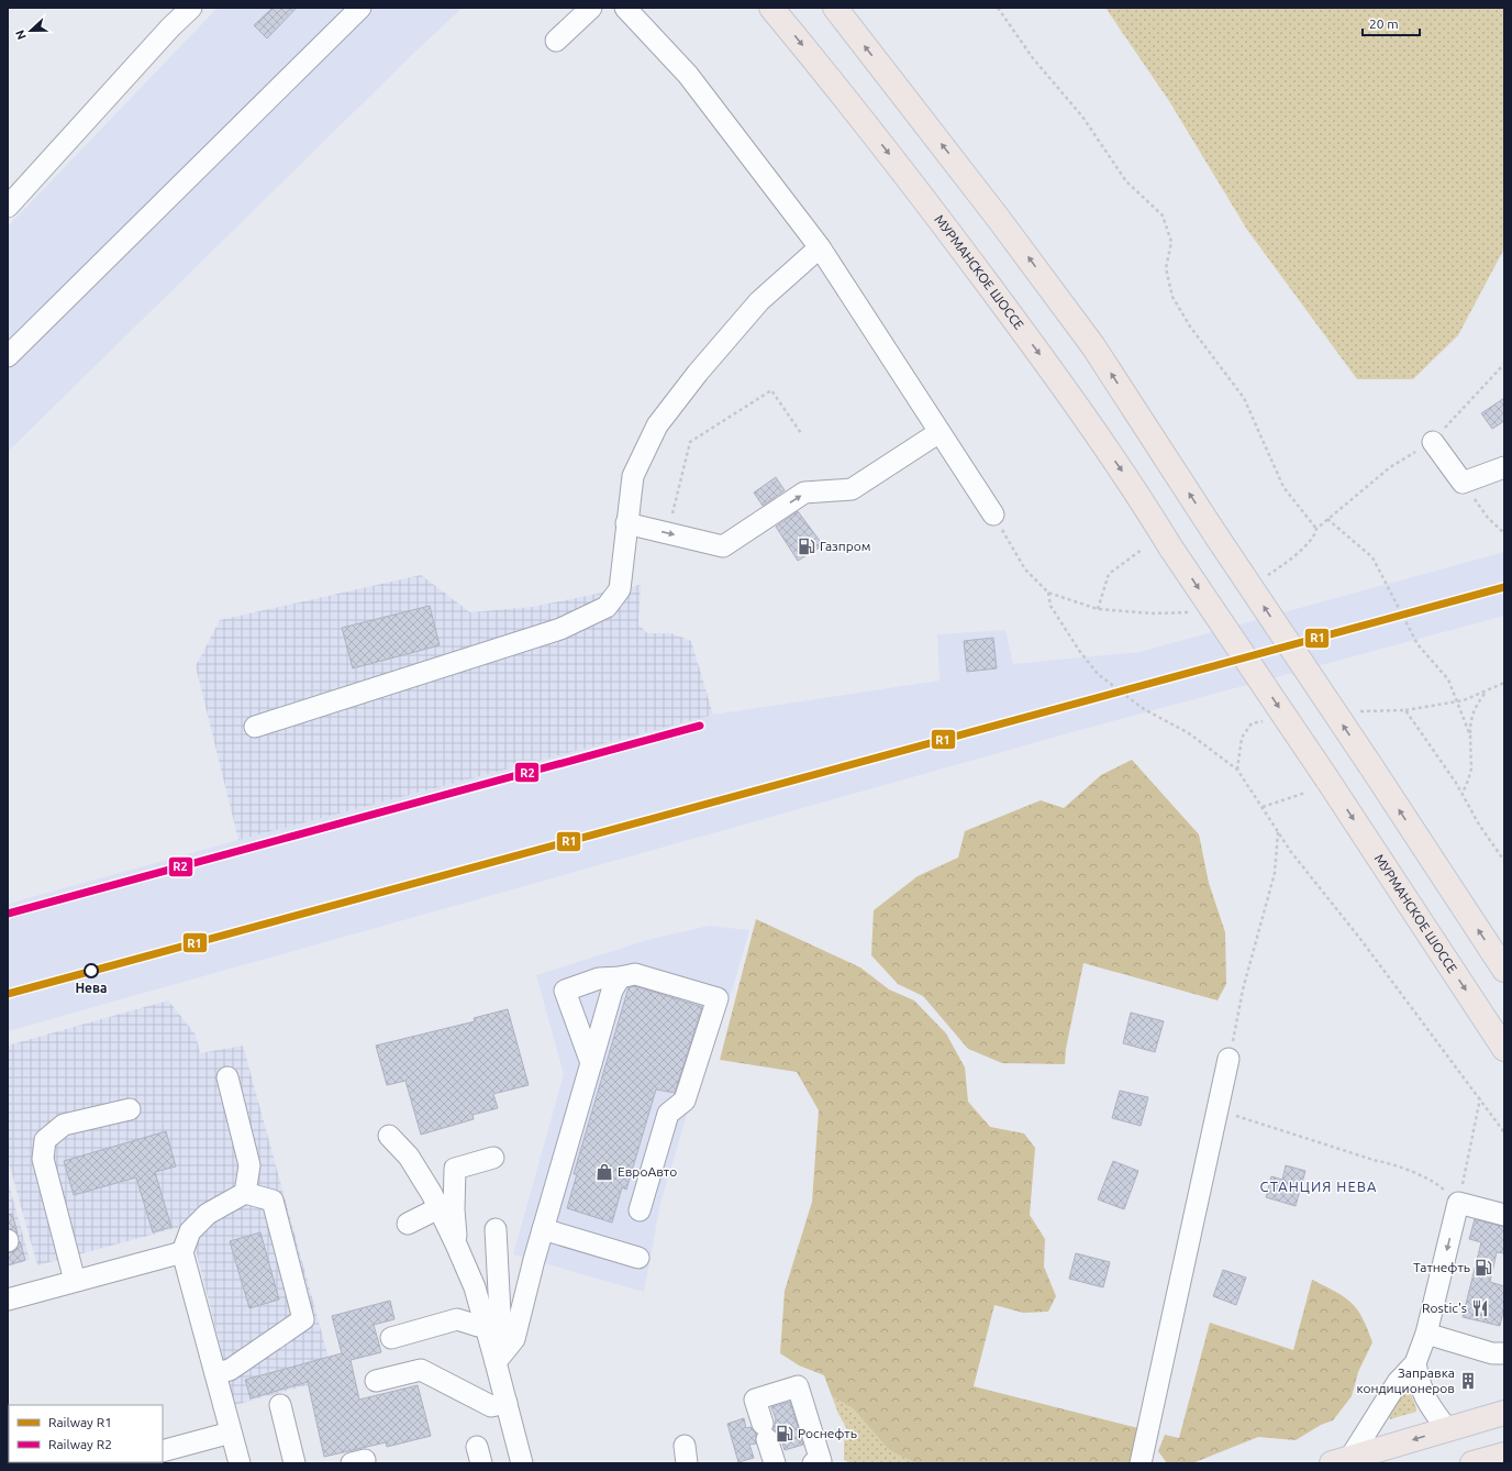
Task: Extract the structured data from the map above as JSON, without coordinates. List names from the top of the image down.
{
  "streets": {
    "main road": ["МУРМАНСКОЕ ШОССЕ"]
  },
  "districts": ["СТАНЦИЯ НЕВА"],
  "places": {
    "fuel station": ["Газпром", "Татнефть", "Роснефть"],
    "other": ["Нева"],
    "shop": ["ЕвроАвто"],
    "restaurant": ["Rostic's"],
    "building": ["Заправка кондиционеров"]
  },
  "lines": ["rail line R1", "rail line R2"],
  "legend": ["Railway R1", "Railway R2"],
  "scale_bar": "20 m",
  "north": "left"
}
